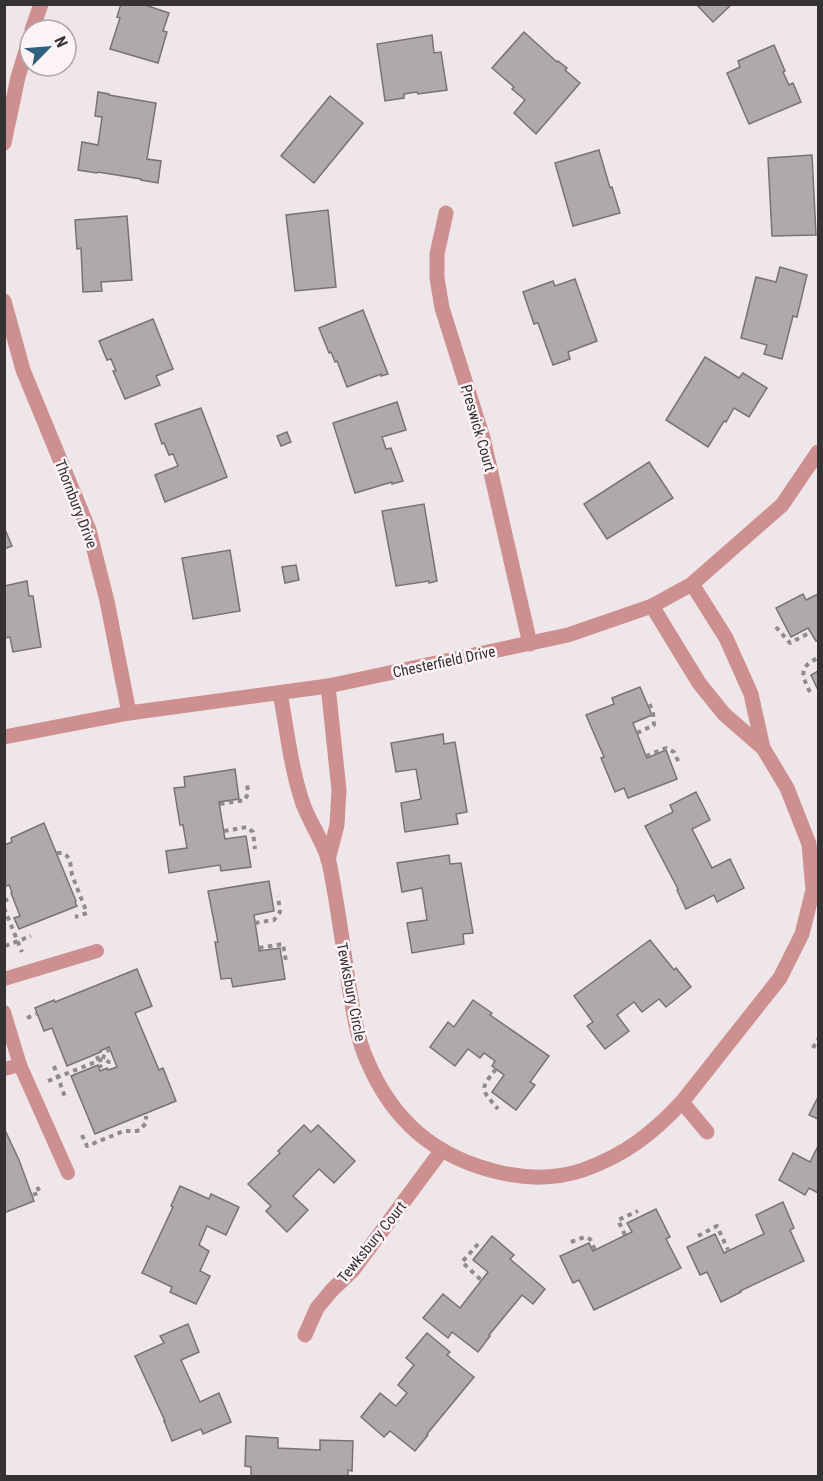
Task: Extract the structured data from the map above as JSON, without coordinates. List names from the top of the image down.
{
  "streets": {
    "street": [
      "Preswick Court",
      "Thornbury Drive",
      "Chesterfield Drive",
      "Tewksbury Circle",
      "Tewksbury Court"
    ]
  },
  "crossings": [
    ["Preswick Court", "Chesterfield Drive"],
    ["Thornbury Drive", "Chesterfield Drive"],
    ["Chesterfield Drive", "Tewksbury Circle"],
    ["Tewksbury Circle", "Tewksbury Court"]
  ],
  "north": "top right"
}
